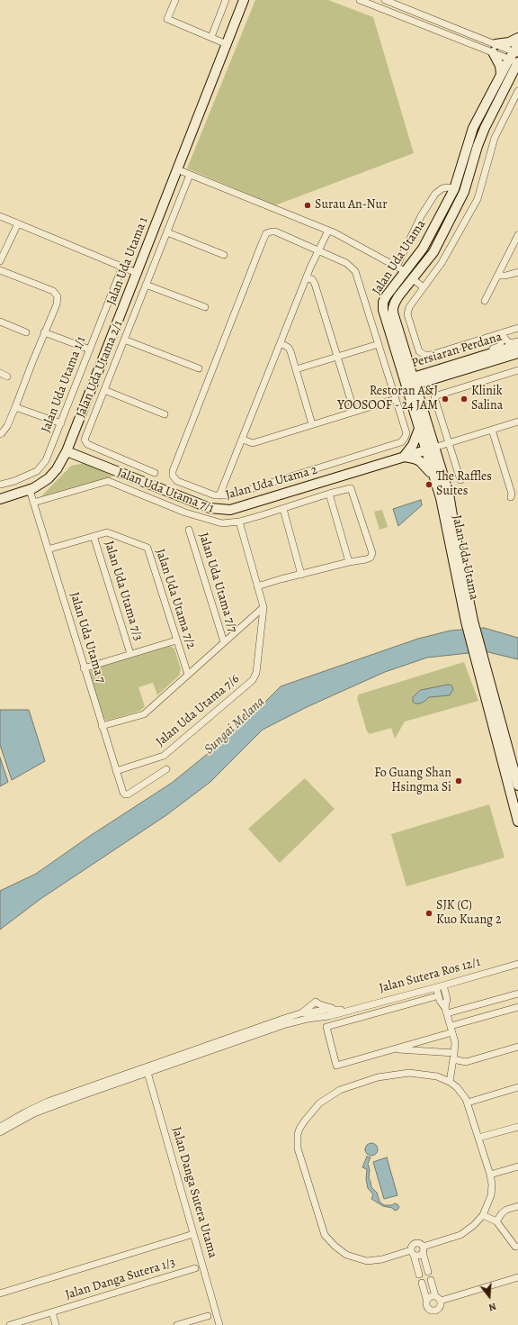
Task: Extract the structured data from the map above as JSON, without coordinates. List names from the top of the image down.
{
  "streets": {
    "street": [
      "Jalan Uda Utama",
      "Jalan Uda Utama 1",
      "Persiaran Perdana",
      "Jalan Uda Utama 2/1",
      "Jalan Uda Utama 1/1",
      "Jalan Uda Utama 2",
      "Jalan Uda Utama 7/1",
      "Jalan Uda Utama 7/7",
      "Jalan Uda Utama 7/3",
      "Jalan Uda Utama 7/2",
      "Jalan Uda Utama 7",
      "Jalan Uda Utama 7/6",
      "Jalan Sutera Ros 12/1",
      "Jalan Danga Sutera Utama",
      "Jalan Danga Sutera 1/3"
    ]
  },
  "crossings": [
    ["Jalan Uda Utama", "Persiaran Perdana"],
    ["Jalan Uda Utama", "Jalan Uda Utama 2"],
    ["Jalan Uda Utama 1", "Jalan Uda Utama 2"],
    ["Jalan Uda Utama 1", "Jalan Uda Utama 7"],
    ["Jalan Uda Utama 7/1", "Jalan Uda Utama 7"],
    ["Jalan Uda Utama 7/3", "Jalan Uda Utama 7/2"],
    ["Jalan Uda Utama 7/2", "Jalan Uda Utama 7"],
    ["Jalan Uda Utama 7", "Jalan Uda Utama 7/6"]
  ],
  "water": ["Sungai Melana"],
  "places": [
    "Surau An-Nur",
    "Restoran A&J YOOSOOF - 24 JAM",
    "Klinik Salina",
    "The Raffles Suites",
    "Fo Guang Shan Hsingma Si",
    "SJK (C) Kuo Kuang 2"
  ],
  "north": "bottom"
}
